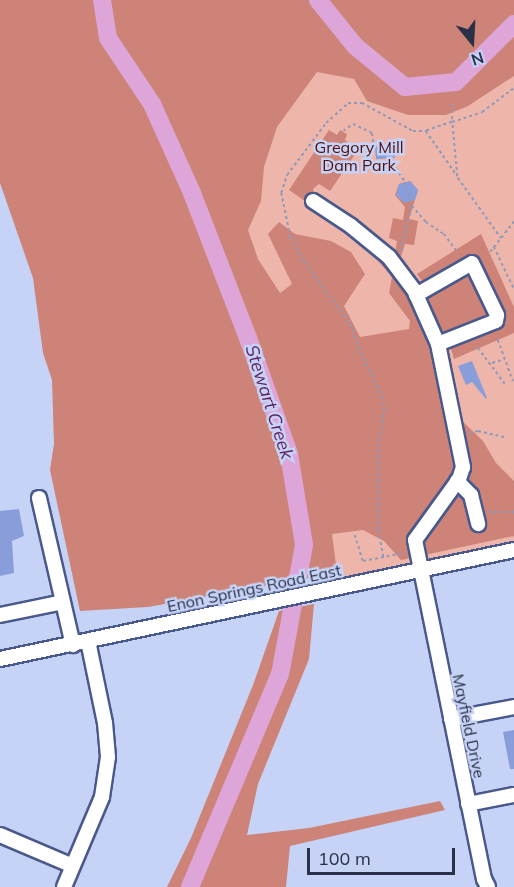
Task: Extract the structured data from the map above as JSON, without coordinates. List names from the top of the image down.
{
  "streets": {
    "street": ["Enon Springs Road East", "Mayfield Drive"]
  },
  "crossings": [
    ["Enon Springs Road East", "Mayfield Drive"]
  ],
  "water": ["Stewart Creek"],
  "parks": ["Gregory Mill Dam Park"],
  "scale_bar": "100 m",
  "north": "bottom"
}
